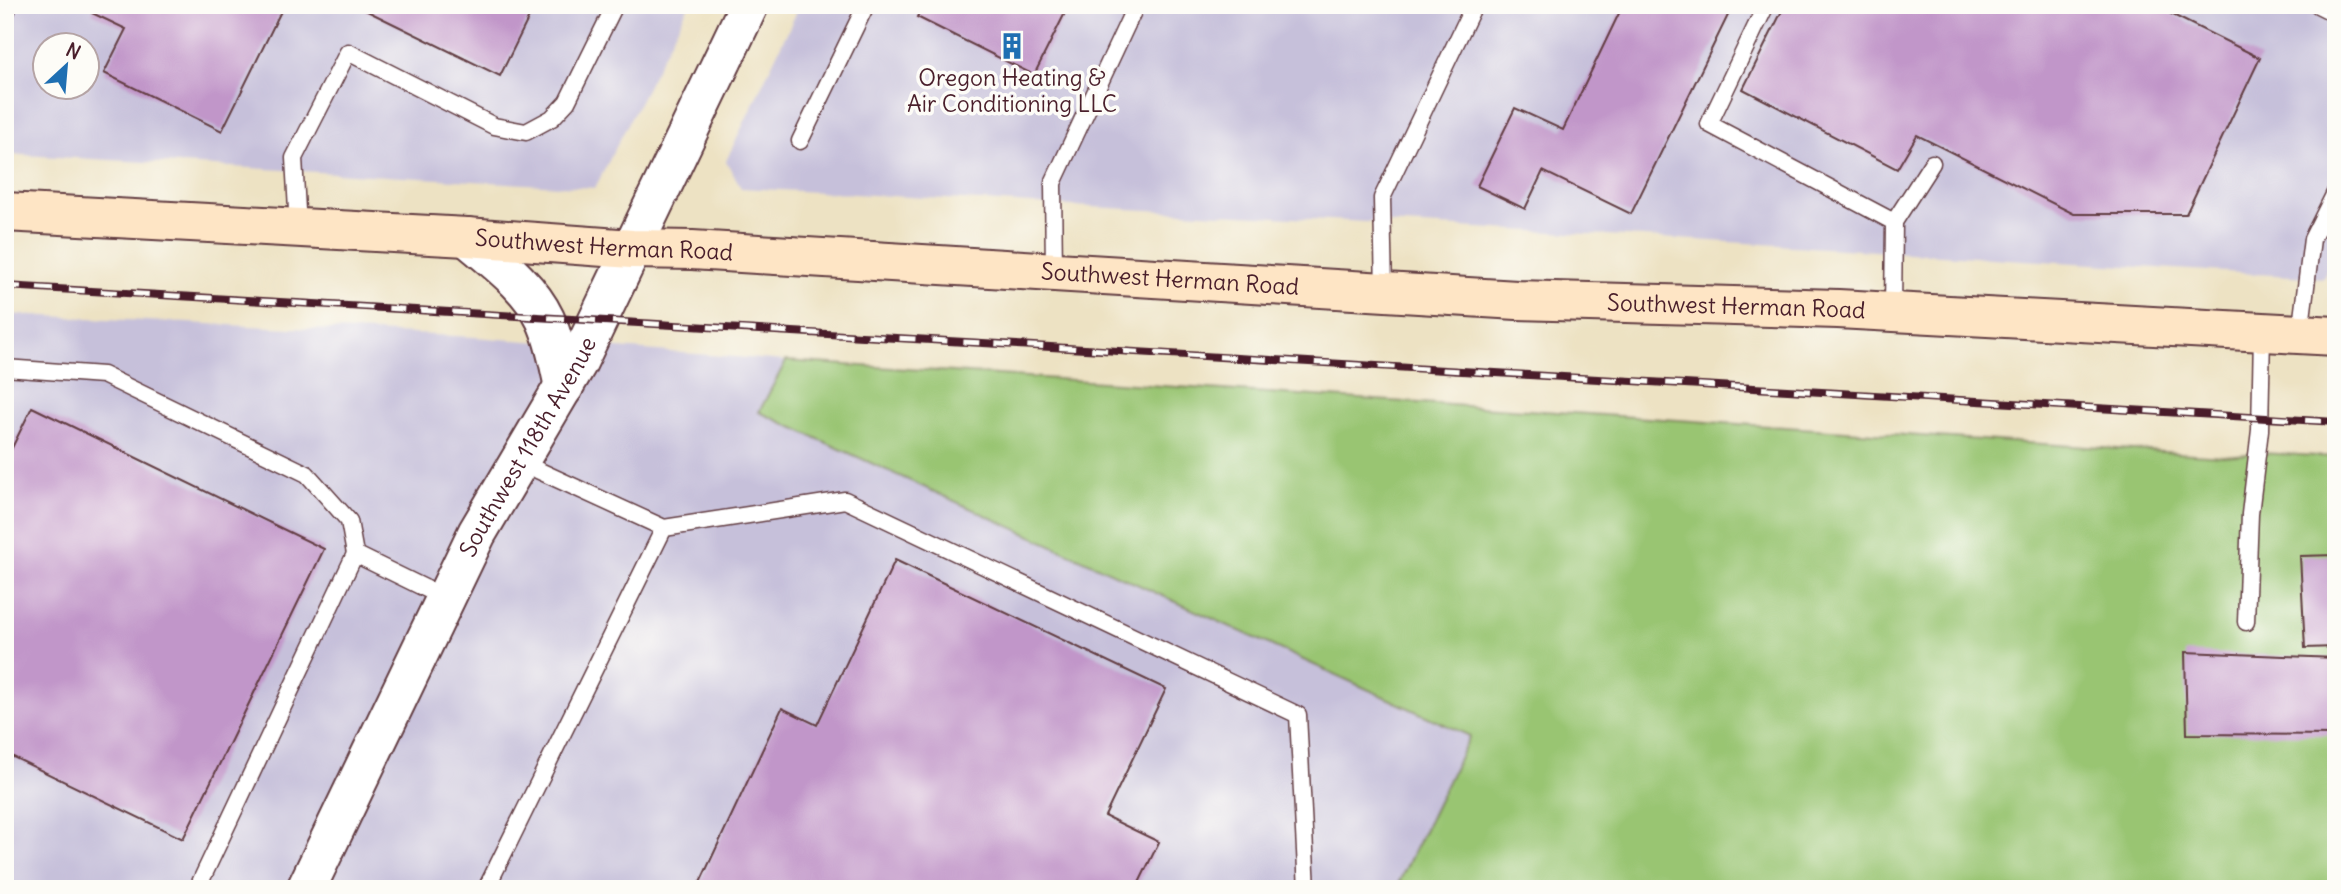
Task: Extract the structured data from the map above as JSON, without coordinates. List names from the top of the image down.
{
  "streets": {
    "main road": ["Southwest Herman Road"],
    "street": ["Southwest 118th Avenue"]
  },
  "crossings": [
    ["Southwest Herman Road", "Southwest 118th Avenue"]
  ],
  "places": {
    "building": ["Oregon Heating & Air Conditioning LLC"]
  },
  "north": "top right"
}
